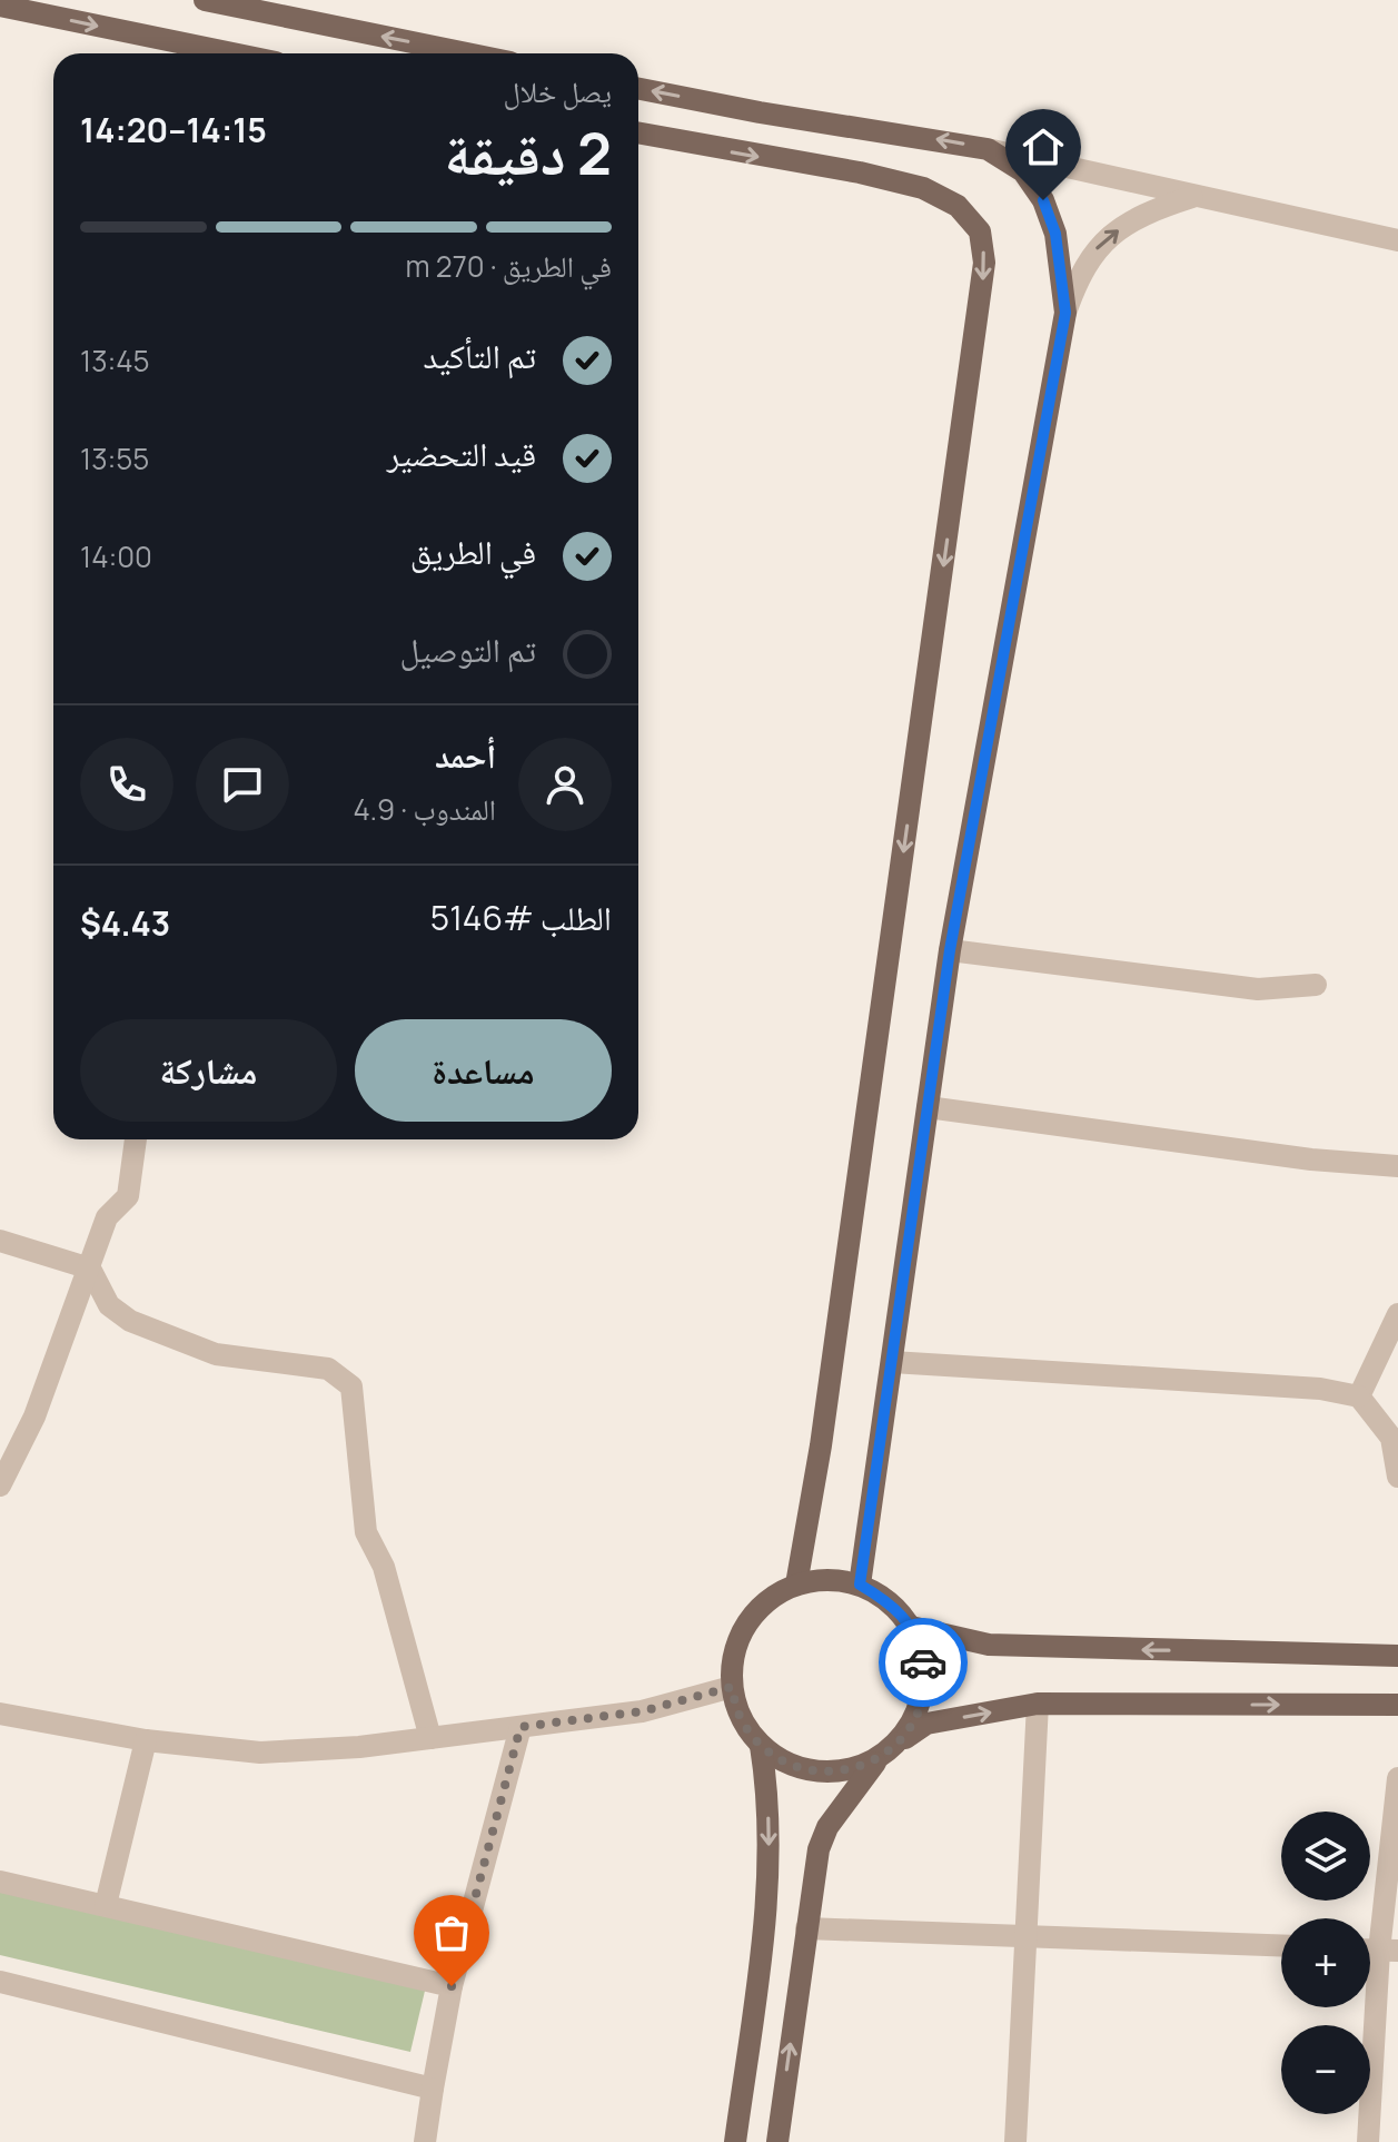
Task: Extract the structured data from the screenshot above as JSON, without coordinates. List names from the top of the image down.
{
  "page": {
    "heading": ["2 دقيقة", "يصل خلال", "14:15–14:20"],
    "panel": [
      "أحمد",
      "المندوب · 4.9",
      "الطلب #5146",
      "$4.43"
    ],
    "bar": "في الطريق · 270 m",
    "list": [
      ["تم التأكيد", "13:45"],
      ["قيد التحضير", "13:55"],
      ["في الطريق", "14:00"],
      "تم التوصيل"
    ],
    "buttons": ["مساعدة", "مشاركة"],
    "map_buttons": ["+", "−"]
  }
}
